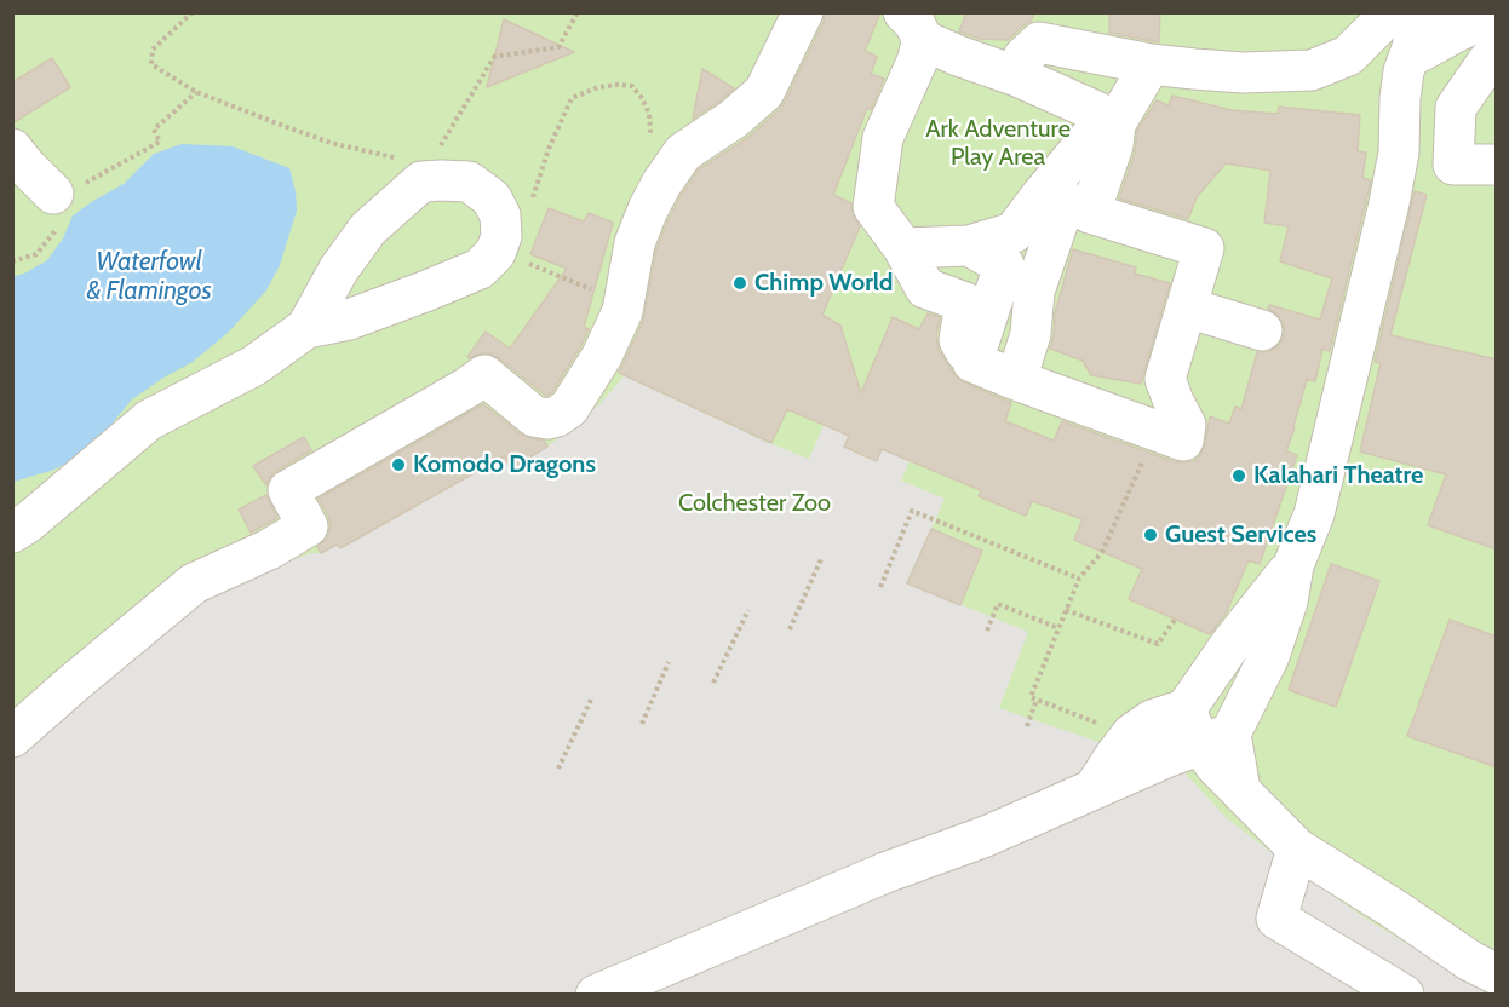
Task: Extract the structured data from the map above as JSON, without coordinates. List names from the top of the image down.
{
  "water": ["Waterfowl & Flamingos"],
  "parks": ["Ark Adventure Play Area", "Colchester Zoo"],
  "places": [
    "Chimp World",
    "Komodo Dragons",
    "Kalahari Theatre",
    "Guest Services"
  ]
}
